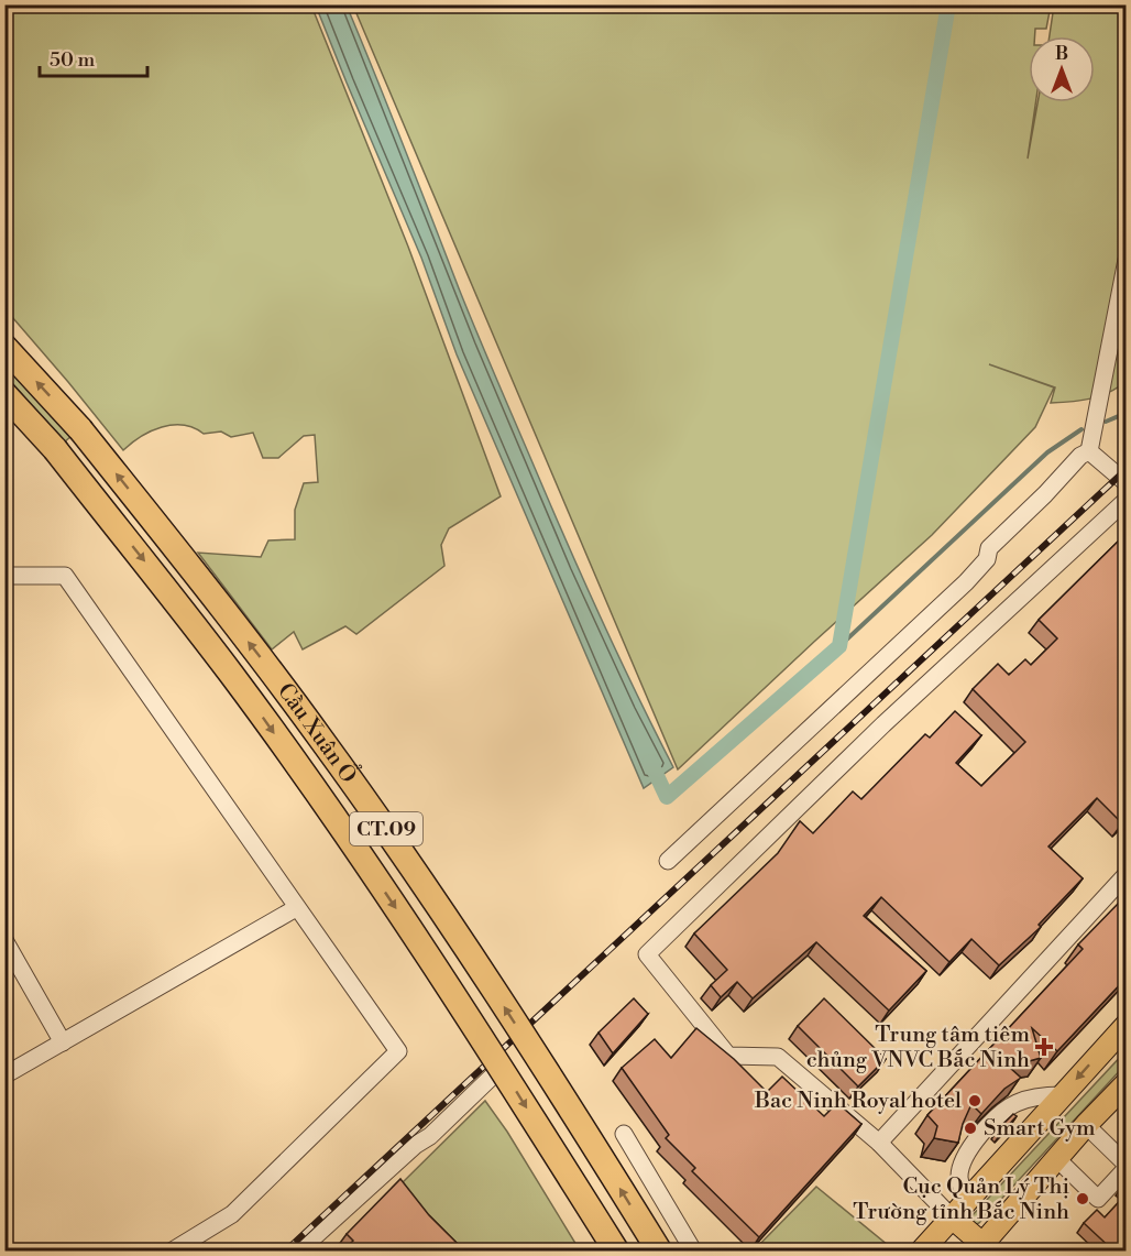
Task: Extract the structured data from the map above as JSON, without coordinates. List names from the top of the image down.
{
  "streets": {
    "highway": ["Cầu Xuân Ổ", "CT.09"]
  },
  "places": {
    "health": ["Trung tâm tiêm chủng VNVC Bắc Ninh"],
    "other": ["Bac Ninh Royal hotel", "Smart Gym", "Cục Quản Lý Thị Trường tỉnh Bắc Ninh"]
  },
  "scale_bar": "50 m",
  "north": "top"
}
